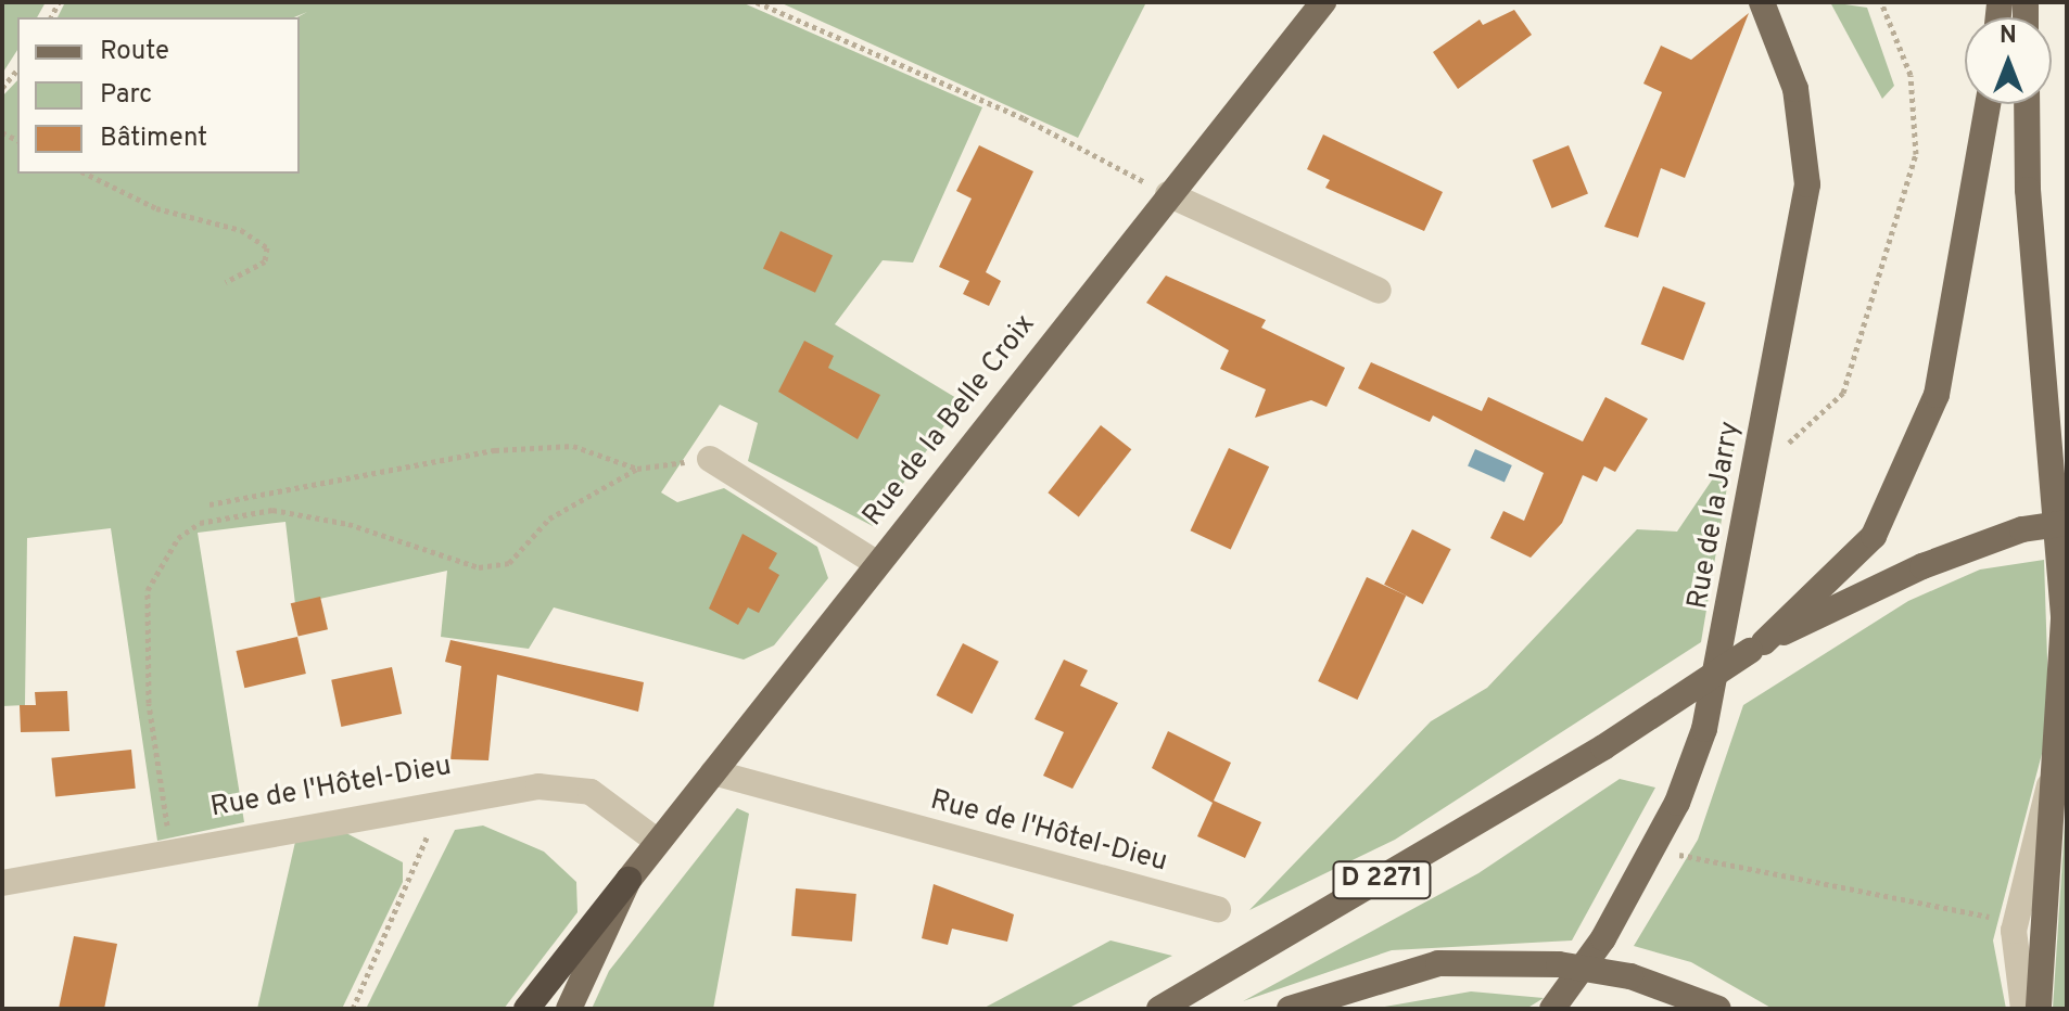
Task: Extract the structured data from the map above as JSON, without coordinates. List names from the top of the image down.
{
  "streets": {
    "main road": ["Rue de la Belle Croix", "Rue de la Jarry", "D 2271"],
    "street": ["Rue de l'Hôtel-Dieu"]
  },
  "crossings": [
    ["Rue de la Belle Croix", "Rue de l'Hôtel-Dieu"]
  ],
  "legend": ["Route", "Parc", "Bâtiment"],
  "north": "top"
}
